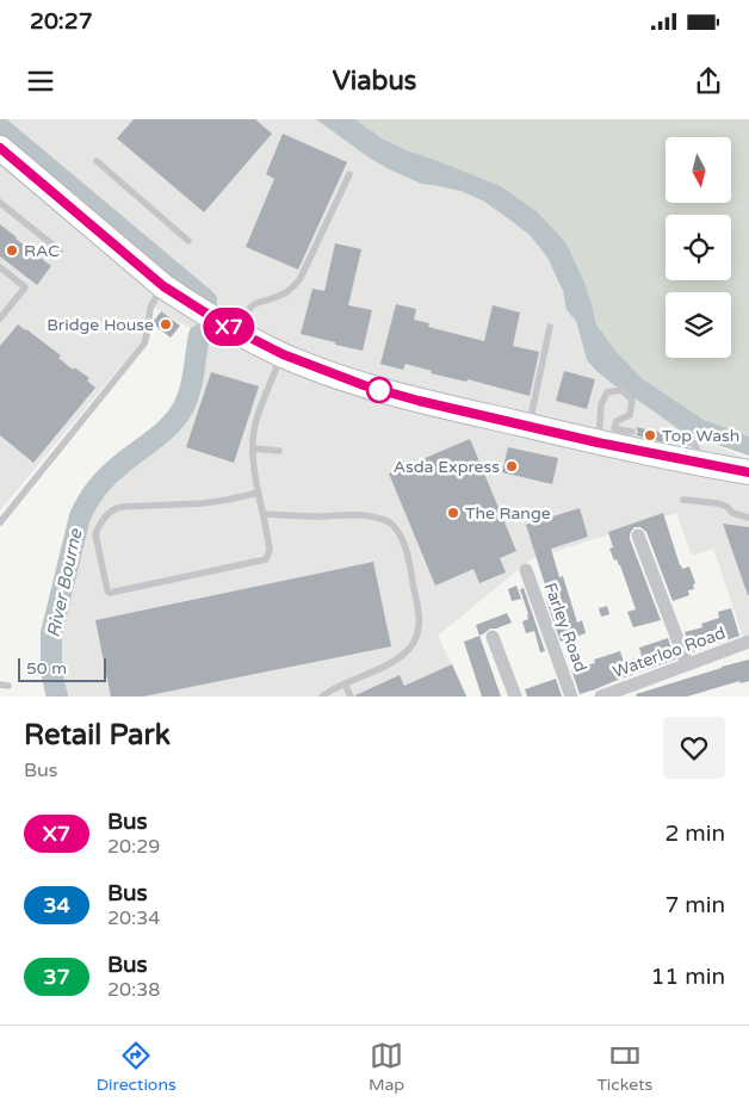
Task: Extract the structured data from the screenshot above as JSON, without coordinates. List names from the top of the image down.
{
  "streets": {
    "street": ["Farley Road", "Waterloo Road"]
  },
  "water": ["River Bourne"],
  "places": [
    "RAC",
    "Bridge House",
    "Top Wash",
    "Asda Express",
    "The Range"
  ],
  "lines": ["bus line X7"],
  "scale_bar": "50 m",
  "north": "bottom",
  "page": {
    "status": "20:27",
    "header": "Viabus",
    "on_map": "X7",
    "scale": "50 m",
    "heading": ["Retail Park", "Bus"],
    "list": [
      {
        "mark": "X7",
        "name": "Bus",
        "note": "20:29",
        "value": "2 min"
      },
      {
        "mark": "34",
        "name": "Bus",
        "note": "20:34",
        "value": "7 min"
      },
      {
        "mark": "37",
        "name": "Bus",
        "note": "20:38",
        "value": "11 min"
      }
    ],
    "tabs": ["Directions", "Map", "Tickets"]
  }
}
